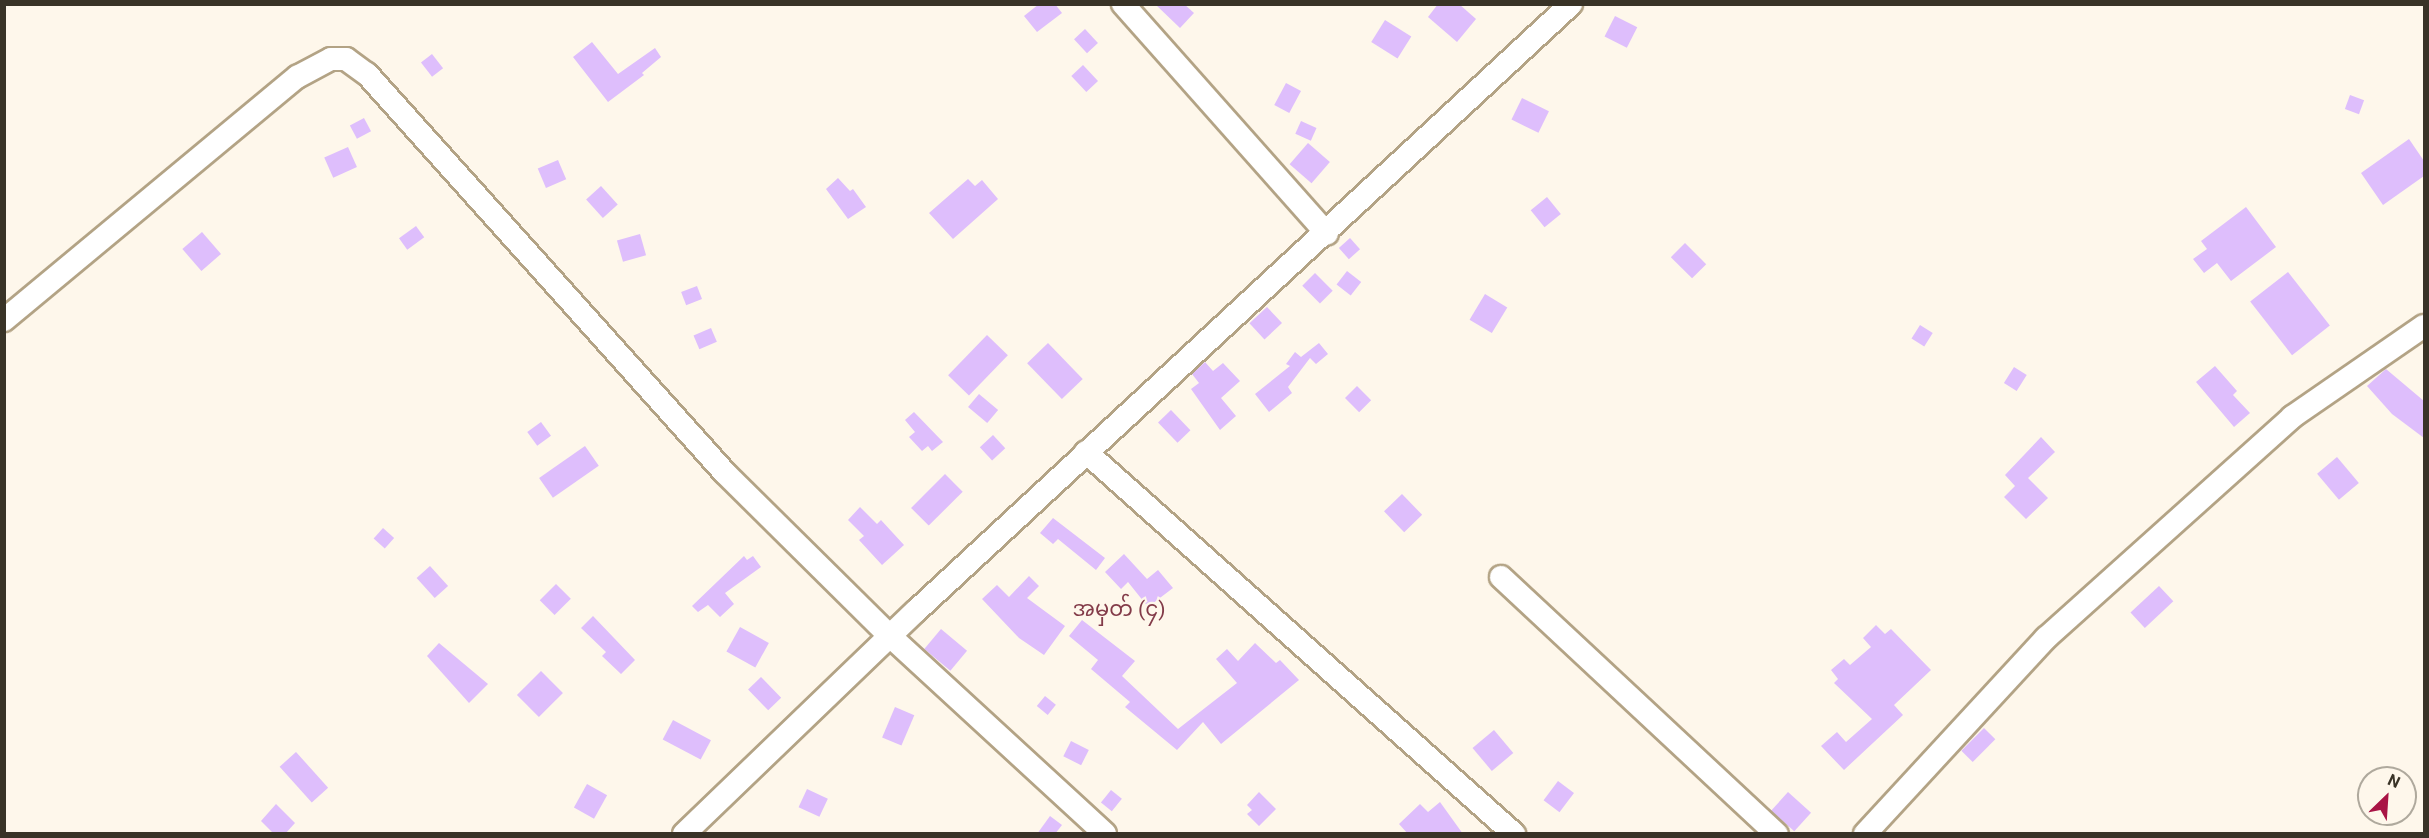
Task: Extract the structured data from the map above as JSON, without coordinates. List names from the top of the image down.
{
  "districts": ["အမှတ် (၄)"],
  "north": "top right"
}
